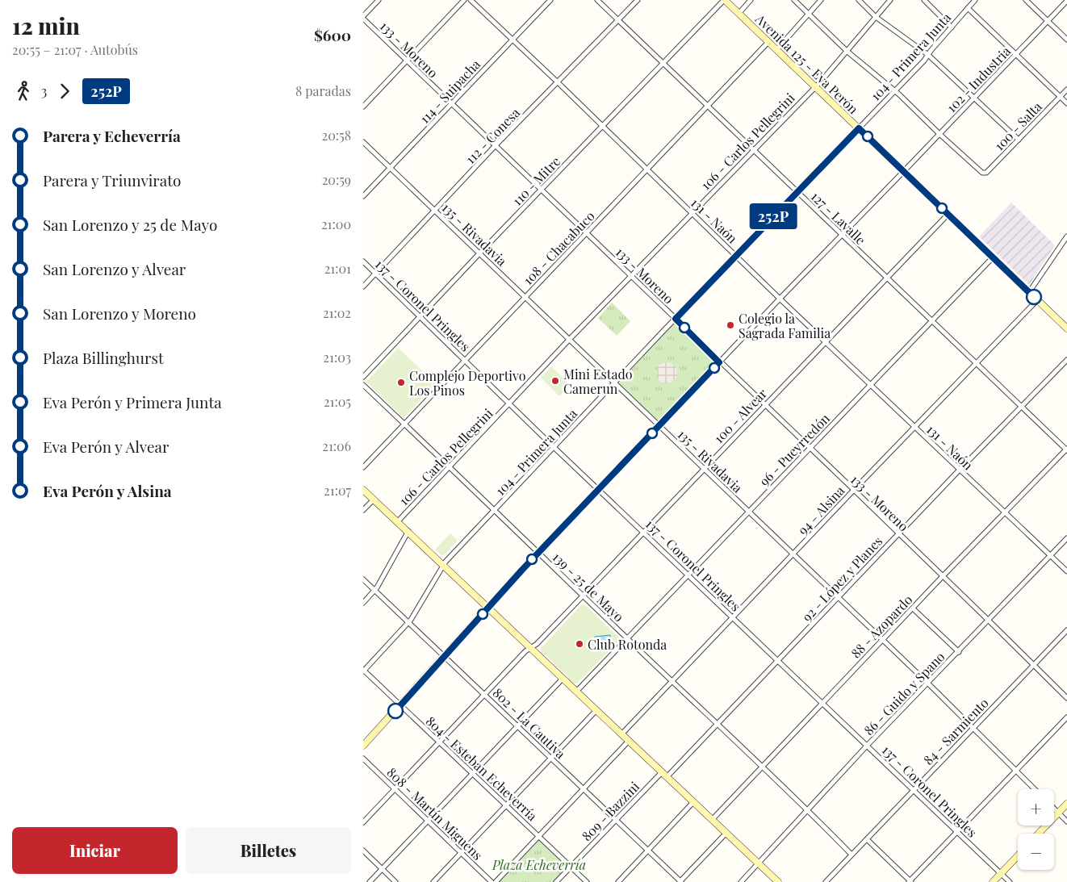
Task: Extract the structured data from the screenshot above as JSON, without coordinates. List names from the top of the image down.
{
  "streets": {
    "main road": ["Avenida 125 - Eva Perón"],
    "street": [
      "133 - Moreno",
      "104 - Primera Junta",
      "102 - Industria",
      "114 - Suipacha",
      "100 - Salta",
      "112 - Conesa",
      "106 - Carlos Pellegrini",
      "110 - Mitre",
      "127 - Lavalle",
      "131 - Naón",
      "135 - Rivadavia",
      "108 - Chacabuco",
      "137 - Coronel Pringles",
      "100 - Alvear",
      "96 - Pueyrredón",
      "94 - Alsina",
      "92 - López y Planes",
      "139 - 25 de Mayo",
      "88 - Azopardo",
      "86 - Guido y Spano",
      "802 - La Cautiva",
      "84 - Sarmiento",
      "804 - Esteban Echeverría",
      "809 - Bazzini",
      "808 - Martín Miguens"
    ]
  },
  "crossings": [
    ["133 - Moreno", "104 - Primera Junta"],
    ["133 - Moreno", "102 - Industria"],
    ["133 - Moreno", "114 - Suipacha"],
    ["133 - Moreno", "112 - Conesa"],
    ["133 - Moreno", "106 - Carlos Pellegrini"],
    ["133 - Moreno", "110 - Mitre"],
    ["133 - Moreno", "108 - Chacabuco"],
    ["133 - Moreno", "100 - Alvear"],
    ["133 - Moreno", "96 - Pueyrredón"],
    ["133 - Moreno", "94 - Alsina"],
    ["133 - Moreno", "92 - López y Planes"],
    ["133 - Moreno", "88 - Azopardo"],
    ["133 - Moreno", "86 - Guido y Spano"],
    ["133 - Moreno", "84 - Sarmiento"],
    ["104 - Primera Junta", "Avenida 125 - Eva Perón"],
    ["104 - Primera Junta", "127 - Lavalle"],
    ["104 - Primera Junta", "131 - Naón"],
    ["104 - Primera Junta", "135 - Rivadavia"],
    ["104 - Primera Junta", "137 - Coronel Pringles"],
    ["104 - Primera Junta", "139 - 25 de Mayo"],
    ["104 - Primera Junta", "802 - La Cautiva"],
    ["104 - Primera Junta", "804 - Esteban Echeverría"],
    ["Avenida 125 - Eva Perón", "102 - Industria"],
    ["Avenida 125 - Eva Perón", "106 - Carlos Pellegrini"],
    ["Avenida 125 - Eva Perón", "110 - Mitre"],
    ["Avenida 125 - Eva Perón", "108 - Chacabuco"],
    ["Avenida 125 - Eva Perón", "100 - Alvear"],
    ["Avenida 125 - Eva Perón", "96 - Pueyrredón"],
    ["Avenida 125 - Eva Perón", "94 - Alsina"],
    ["102 - Industria", "100 - Salta"],
    ["102 - Industria", "127 - Lavalle"],
    ["102 - Industria", "131 - Naón"],
    ["102 - Industria", "135 - Rivadavia"],
    ["102 - Industria", "137 - Coronel Pringles"],
    ["102 - Industria", "139 - 25 de Mayo"],
    ["114 - Suipacha", "131 - Naón"],
    ["114 - Suipacha", "135 - Rivadavia"],
    ["112 - Conesa", "127 - Lavalle"],
    ["112 - Conesa", "131 - Naón"],
    ["112 - Conesa", "135 - Rivadavia"],
    ["112 - Conesa", "137 - Coronel Pringles"],
    ["106 - Carlos Pellegrini", "127 - Lavalle"],
    ["106 - Carlos Pellegrini", "131 - Naón"],
    ["106 - Carlos Pellegrini", "135 - Rivadavia"],
    ["106 - Carlos Pellegrini", "137 - Coronel Pringles"],
    ["106 - Carlos Pellegrini", "139 - 25 de Mayo"],
    ["110 - Mitre", "127 - Lavalle"],
    ["110 - Mitre", "131 - Naón"],
    ["110 - Mitre", "135 - Rivadavia"],
    ["110 - Mitre", "137 - Coronel Pringles"],
    ["127 - Lavalle", "108 - Chacabuco"],
    ["127 - Lavalle", "100 - Alvear"],
    ["127 - Lavalle", "96 - Pueyrredón"],
    ["127 - Lavalle", "94 - Alsina"],
    ["127 - Lavalle", "92 - López y Planes"],
    ["127 - Lavalle", "88 - Azopardo"],
    ["131 - Naón", "108 - Chacabuco"],
    ["131 - Naón", "100 - Alvear"],
    ["131 - Naón", "96 - Pueyrredón"],
    ["131 - Naón", "94 - Alsina"],
    ["131 - Naón", "92 - López y Planes"],
    ["131 - Naón", "88 - Azopardo"],
    ["131 - Naón", "86 - Guido y Spano"],
    ["135 - Rivadavia", "108 - Chacabuco"],
    ["135 - Rivadavia", "100 - Alvear"],
    ["135 - Rivadavia", "96 - Pueyrredón"],
    ["135 - Rivadavia", "94 - Alsina"],
    ["135 - Rivadavia", "92 - López y Planes"],
    ["135 - Rivadavia", "88 - Azopardo"],
    ["135 - Rivadavia", "86 - Guido y Spano"],
    ["135 - Rivadavia", "84 - Sarmiento"],
    ["108 - Chacabuco", "137 - Coronel Pringles"],
    ["108 - Chacabuco", "139 - 25 de Mayo"],
    ["137 - Coronel Pringles", "100 - Alvear"],
    ["137 - Coronel Pringles", "96 - Pueyrredón"],
    ["137 - Coronel Pringles", "94 - Alsina"],
    ["137 - Coronel Pringles", "92 - López y Planes"],
    ["137 - Coronel Pringles", "88 - Azopardo"],
    ["137 - Coronel Pringles", "86 - Guido y Spano"],
    ["137 - Coronel Pringles", "84 - Sarmiento"],
    ["100 - Alvear", "139 - 25 de Mayo"],
    ["100 - Alvear", "802 - La Cautiva"],
    ["100 - Alvear", "804 - Esteban Echeverría"],
    ["100 - Alvear", "808 - Martín Miguens"],
    ["96 - Pueyrredón", "139 - 25 de Mayo"],
    ["94 - Alsina", "139 - 25 de Mayo"],
    ["92 - López y Planes", "139 - 25 de Mayo"],
    ["92 - López y Planes", "809 - Bazzini"],
    ["139 - 25 de Mayo", "88 - Azopardo"],
    ["139 - 25 de Mayo", "86 - Guido y Spano"],
    ["139 - 25 de Mayo", "84 - Sarmiento"],
    ["802 - La Cautiva", "809 - Bazzini"],
    ["804 - Esteban Echeverría", "809 - Bazzini"]
  ],
  "parks": ["Plaza Echeverría"],
  "places": [
    "Colegio la Sagrada Familia",
    "Mini Estado Camerun",
    "Complejo Deportivo Los Pinos",
    "Club Rotonda"
  ],
  "lines": ["bus line 252P"],
  "page": {
    "heading": ["12 min", "20:55 – 21:07 · Autobús", "$600"],
    "on_map": "252P",
    "legs": ["3", "252P", "8 paradas"],
    "list": [
      {
        "name": "Parera y Echeverría",
        "value": "20:58"
      },
      {
        "name": "Parera y Triunvirato",
        "value": "20:59"
      },
      {
        "name": "San Lorenzo y 25 de Mayo",
        "value": "21:00"
      },
      {
        "name": "San Lorenzo y Alvear",
        "value": "21:01"
      },
      {
        "name": "San Lorenzo y Moreno",
        "value": "21:02"
      },
      {
        "name": "Plaza Billinghurst",
        "value": "21:03"
      },
      {
        "name": "Eva Perón y Primera Junta",
        "value": "21:05"
      },
      {
        "name": "Eva Perón y Alvear",
        "value": "21:06"
      },
      {
        "name": "Eva Perón y Alsina",
        "value": "21:07"
      }
    ],
    "map_buttons": ["+", "−"],
    "buttons": ["Iniciar", "Billetes"]
  }
}
